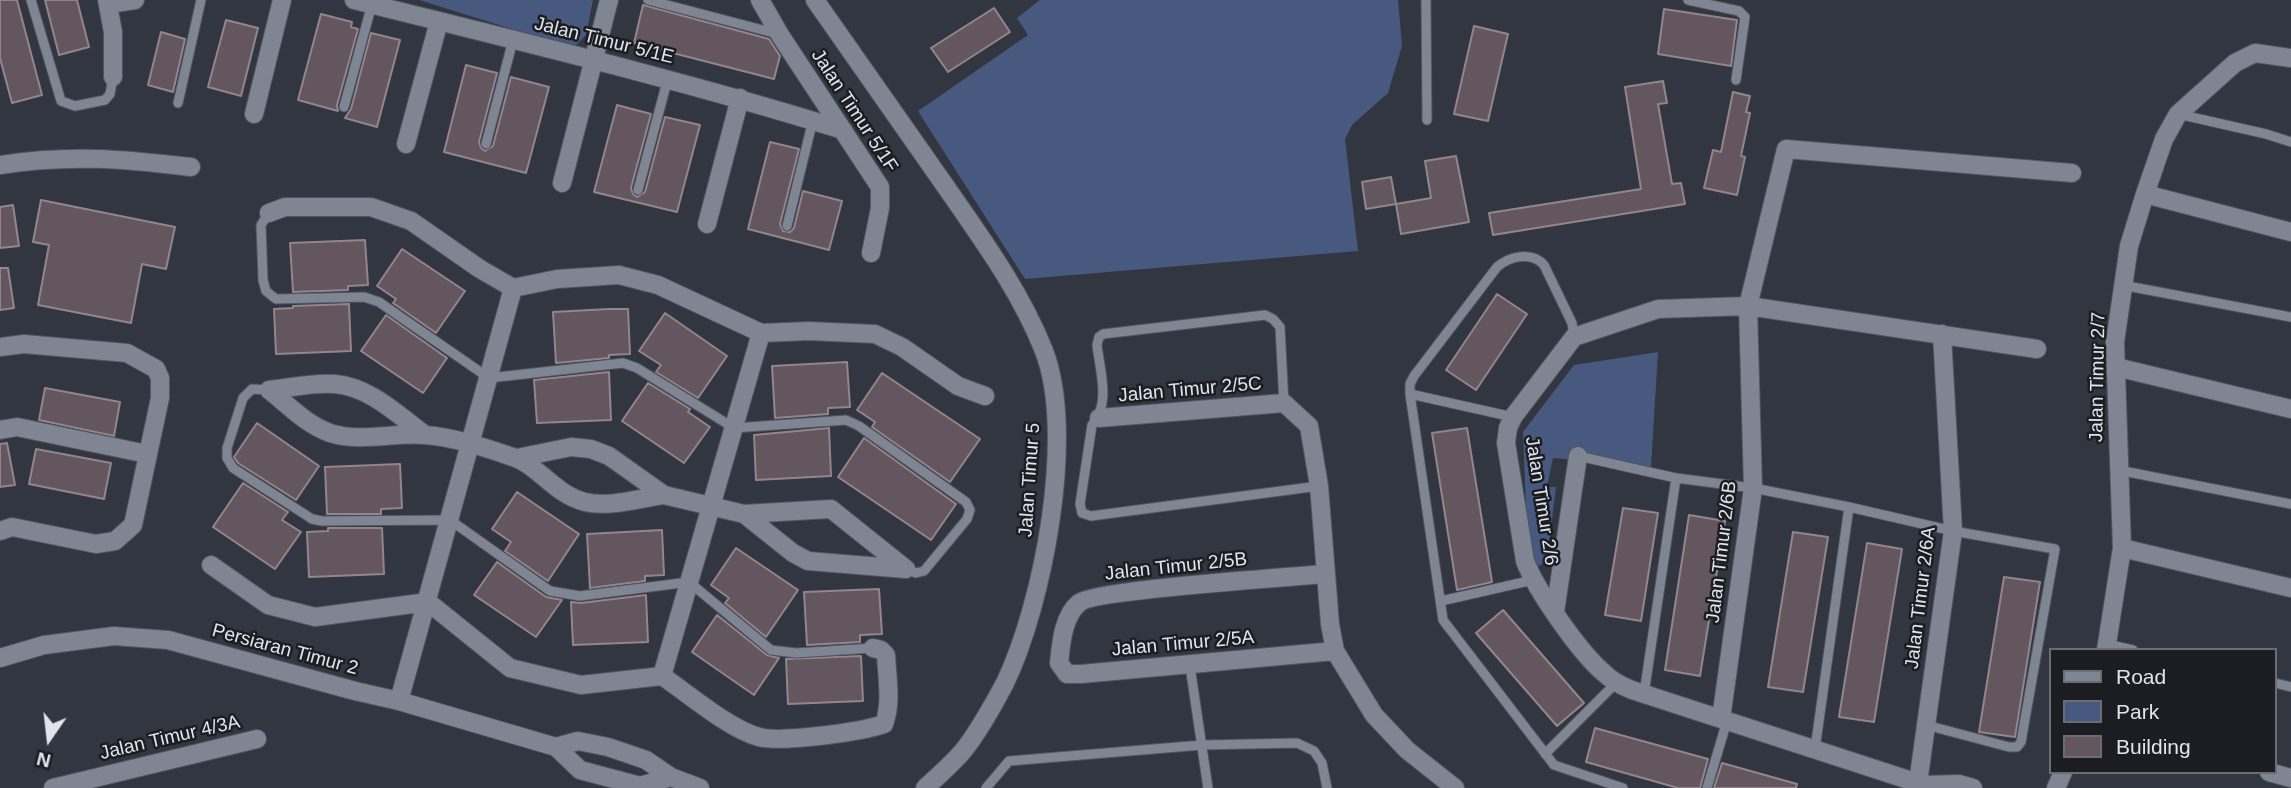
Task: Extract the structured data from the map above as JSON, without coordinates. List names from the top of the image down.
{
  "streets": {
    "street": [
      "Jalan Timur 5/1E",
      "Jalan Timur 5/1F",
      "Jalan Timur 2/7",
      "Jalan Timur 2/5C",
      "Jalan Timur 5",
      "Jalan Timur 2/6",
      "Jalan Timur 2/6B",
      "Jalan Timur 2/5B",
      "Jalan Timur 2/6A",
      "Jalan Timur 2/5A",
      "Persiaran Timur 2",
      "Jalan Timur 4/3A"
    ]
  },
  "crossings": [
    ["Jalan Timur 5/1E", "Jalan Timur 5/1F"],
    ["Jalan Timur 2/6", "Jalan Timur 2/6B"],
    ["Jalan Timur 2/6", "Jalan Timur 2/6A"],
    ["Jalan Timur 2/5B", "Jalan Timur 2/5A"]
  ],
  "legend": ["Road", "Park", "Building"],
  "north": "bottom"
}
